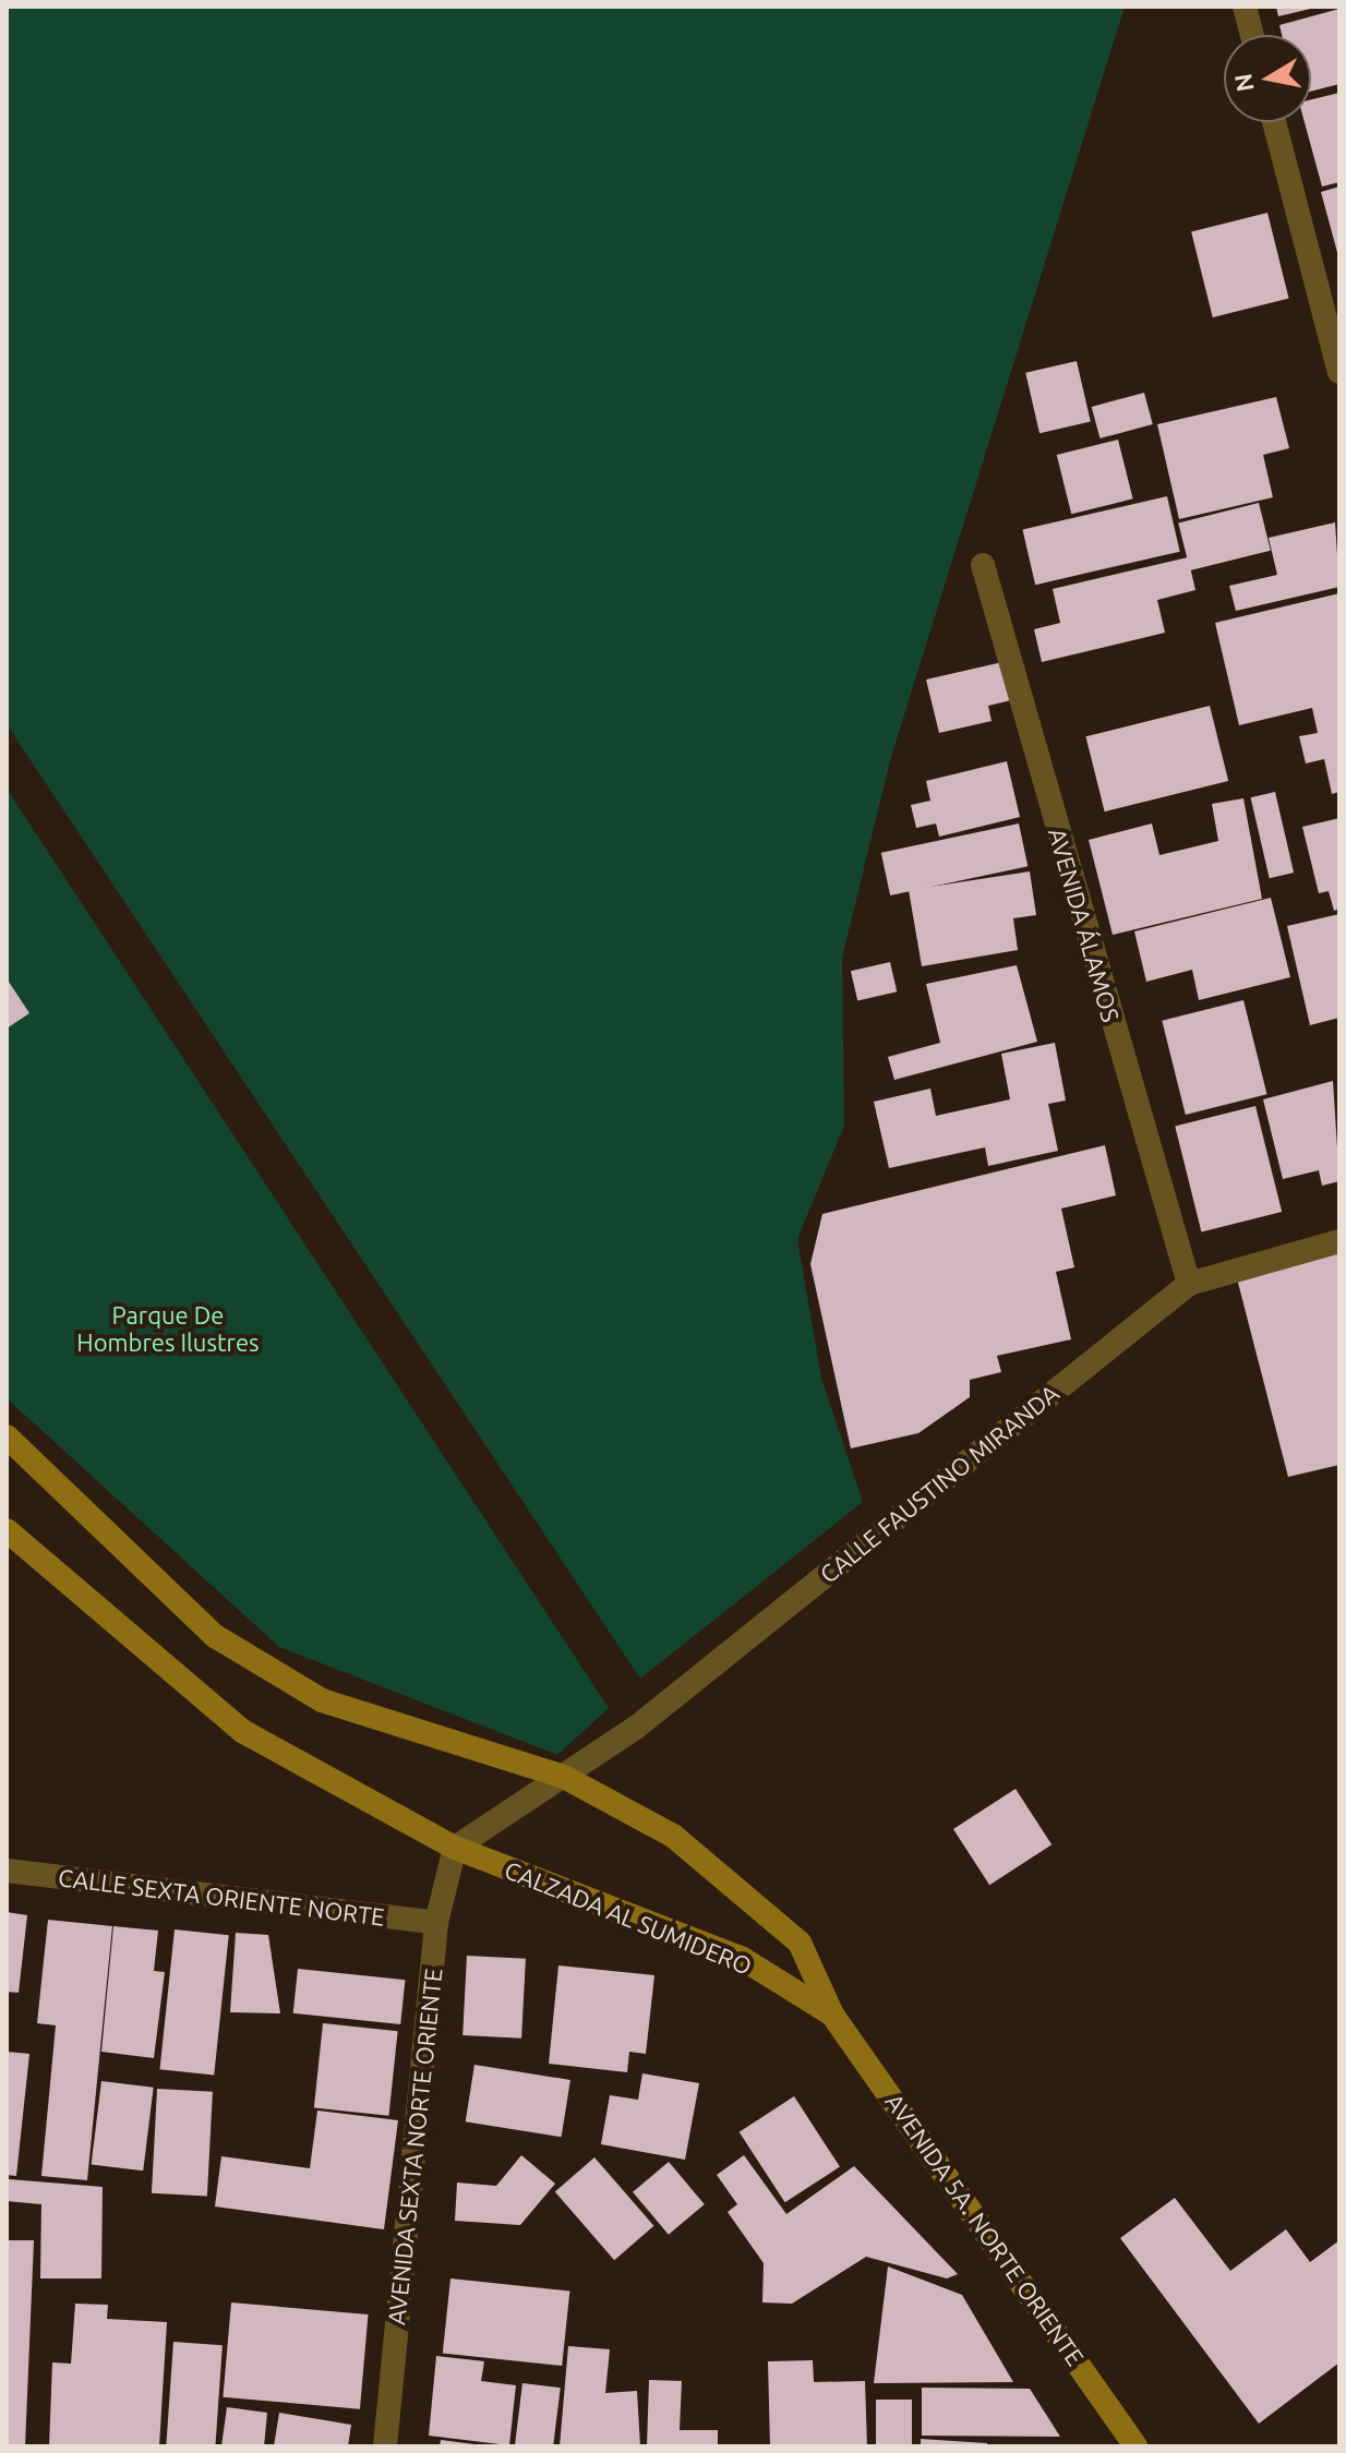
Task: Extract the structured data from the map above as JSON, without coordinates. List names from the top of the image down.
{
  "streets": {
    "main road": ["CALZADA AL SUMIDERO", "AVENIDA 5A. NORTE ORIENTE"],
    "street": [
      "AVENIDA ÁLAMOS",
      "CALLE FAUSTINO MIRANDA",
      "CALLE SEXTA ORIENTE NORTE",
      "AVENIDA SEXTA NORTE ORIENTE"
    ]
  },
  "crossings": [
    ["AVENIDA ÁLAMOS", "CALLE FAUSTINO MIRANDA"],
    ["CALLE FAUSTINO MIRANDA", "CALZADA AL SUMIDERO"],
    ["CALLE FAUSTINO MIRANDA", "AVENIDA SEXTA NORTE ORIENTE"],
    ["CALLE SEXTA ORIENTE NORTE", "AVENIDA SEXTA NORTE ORIENTE"],
    ["CALZADA AL SUMIDERO", "AVENIDA SEXTA NORTE ORIENTE"],
    ["CALZADA AL SUMIDERO", "AVENIDA 5A. NORTE ORIENTE"]
  ],
  "parks": ["Parque De Hombres Ilustres"],
  "north": "left"
}
